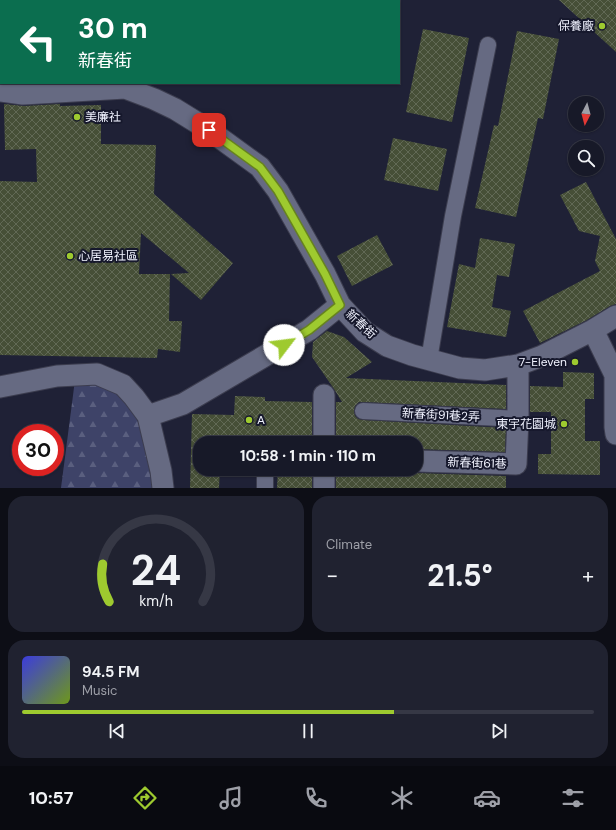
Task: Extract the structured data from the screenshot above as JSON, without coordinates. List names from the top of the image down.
{
  "streets": {
    "street": ["新春街", "新春街91巷2弄", "新春街61巷"]
  },
  "crossings": [
    ["新春街91巷2弄", "新春街61巷"]
  ],
  "places": [
    "保養廠",
    "美廉社",
    "心居易社區",
    "7-Eleven",
    "A",
    "東宇花園城"
  ],
  "north": "bottom",
  "page": {
    "turn": ["30 m", "新春街"],
    "limit": "30",
    "trip": "10:58 · 1 min · 110 m",
    "tile": "Climate",
    "heat": ["−", "21.5°", "+"],
    "song": ["94.5 FM", "Music"],
    "tabs": "10:57",
    "gauge": ["24", "km/h"]
  }
}
